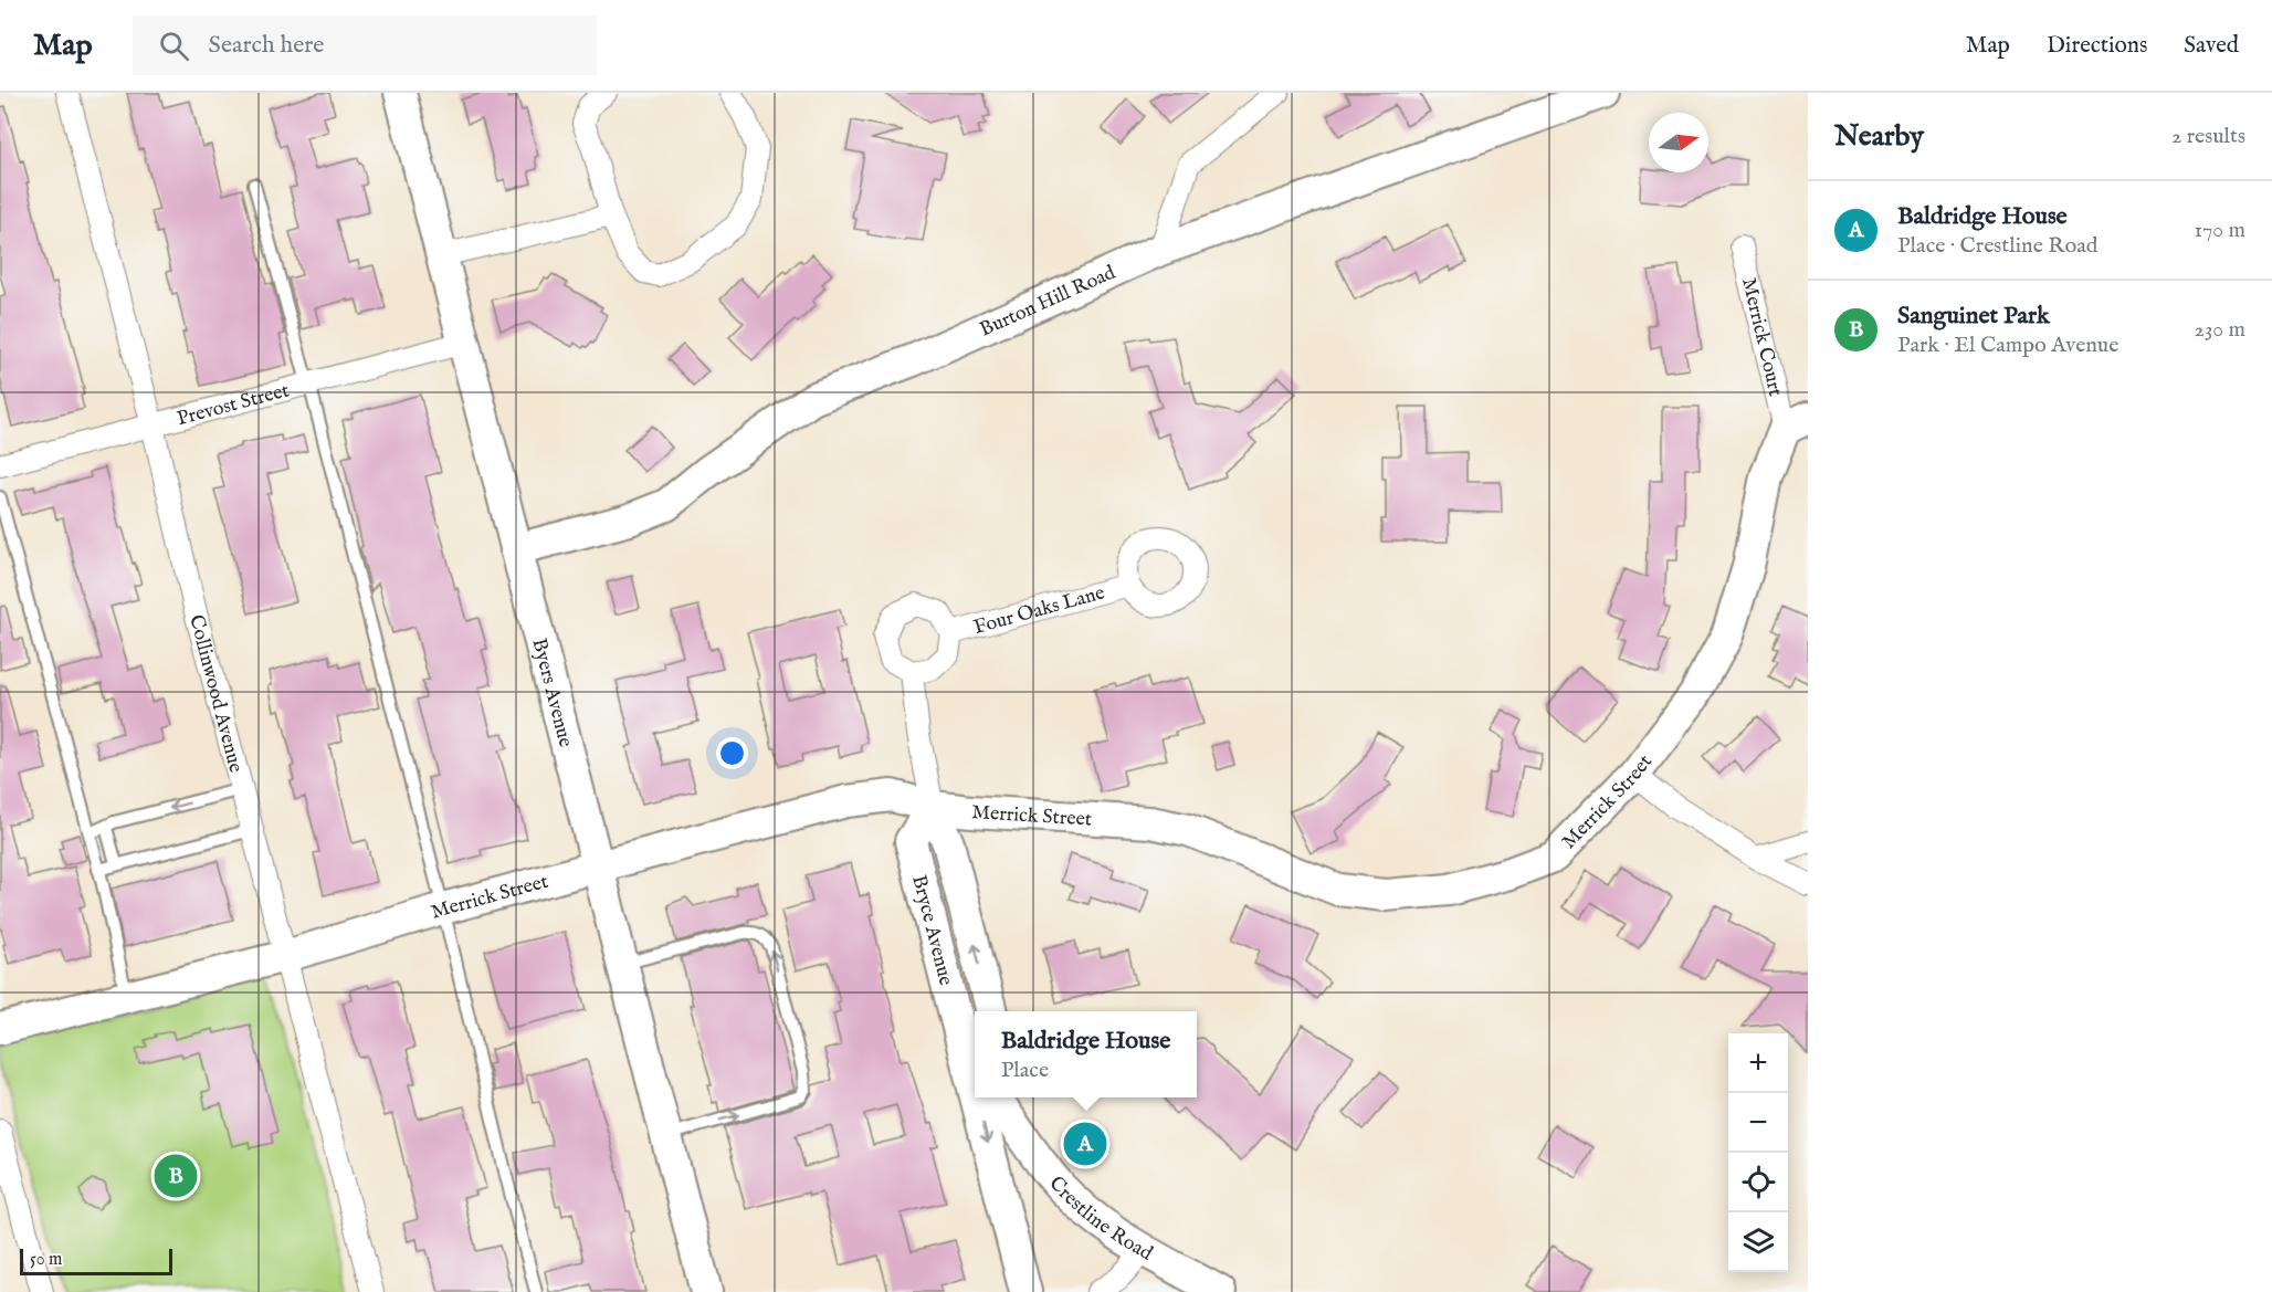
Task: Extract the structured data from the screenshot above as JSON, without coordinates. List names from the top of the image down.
{
  "streets": {
    "street": [
      "Burton Hill Road",
      "Merrick Court",
      "Prevost Street",
      "Four Oaks Lane",
      "Collinwood Avenue",
      "Byers Avenue",
      "Merrick Street",
      "Bryce Avenue",
      "Crestline Road"
    ]
  },
  "crossings": [
    ["Burton Hill Road", "Byers Avenue"],
    ["Merrick Court", "Merrick Street"],
    ["Prevost Street", "Collinwood Avenue"],
    ["Prevost Street", "Byers Avenue"],
    ["Four Oaks Lane", "Bryce Avenue"],
    ["Collinwood Avenue", "Merrick Street"],
    ["Byers Avenue", "Merrick Street"],
    ["Merrick Street", "Bryce Avenue"]
  ],
  "scale_bar": "50 m",
  "north": "right",
  "page": {
    "header": "Map",
    "search": "Search here",
    "nav": ["Map", "Directions", "Saved"],
    "heading": ["Nearby", "2 results"],
    "list": [
      {
        "mark": "A",
        "name": "Baldridge House",
        "note": "Place · Crestline Road",
        "value": "170 m"
      },
      {
        "mark": "B",
        "name": "Sanguinet Park",
        "note": "Park · El Campo Avenue",
        "value": "230 m"
      }
    ],
    "popup": ["Baldridge House", "Place"],
    "map_buttons": ["+", "−"],
    "pins": ["A", "B"],
    "scale": "50 m"
  }
}
